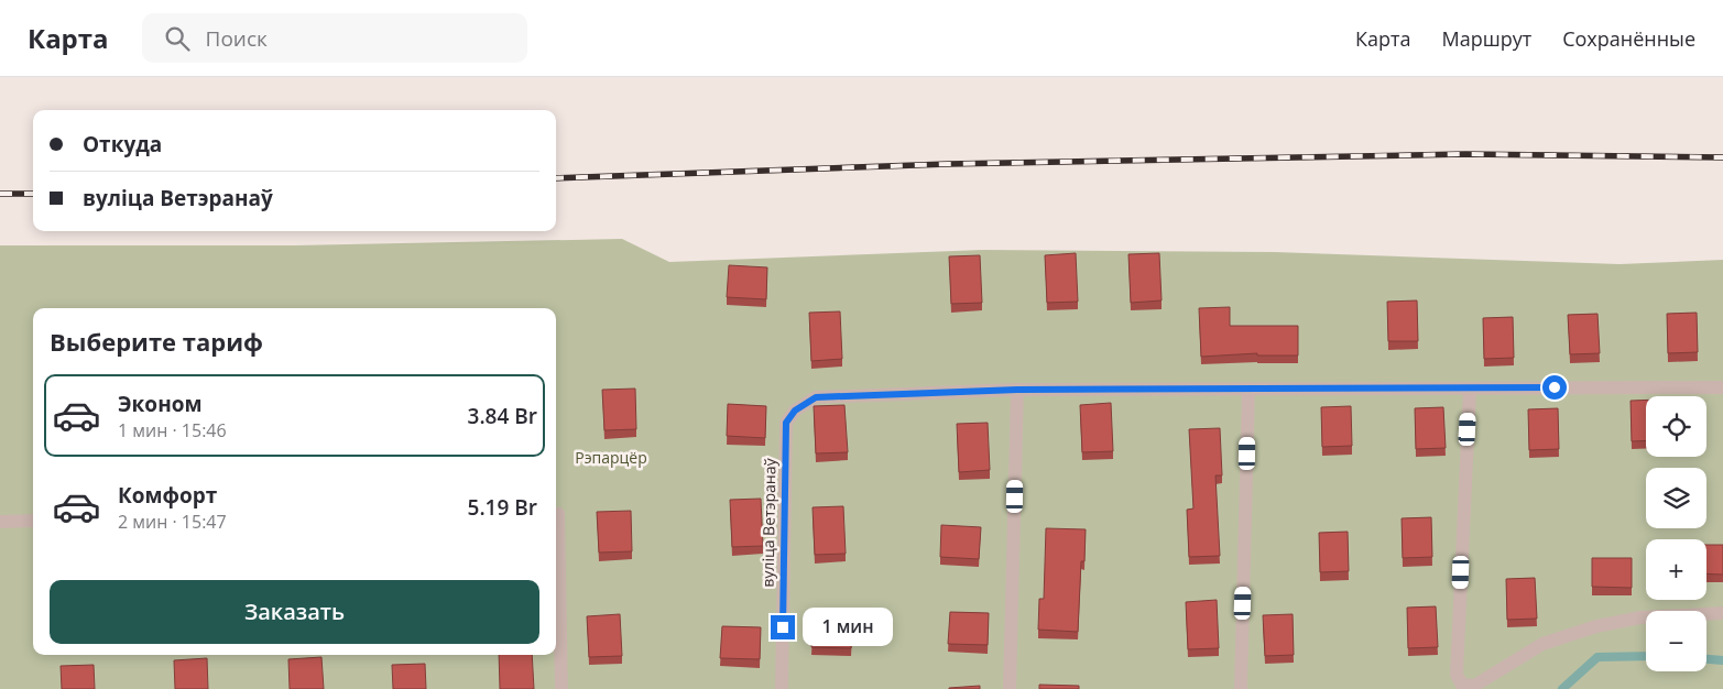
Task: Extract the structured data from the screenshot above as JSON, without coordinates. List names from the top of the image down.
{
  "streets": {
    "street": ["вуліца Ветэранаў"]
  },
  "parks": ["Рэпарцёр"],
  "page": {
    "header": "Карта",
    "search": "Поиск",
    "nav": ["Карта", "Маршрут", "Сохранённые"],
    "banner": ["Откуда", "вуліца Ветэранаў"],
    "heading": "Выберите тариф",
    "list": [
      {
        "name": "Эконом",
        "note": "1 мин · 15:46",
        "value": "3.84 Br"
      },
      {
        "name": "Комфорт",
        "note": "2 мин · 15:47",
        "value": "5.19 Br"
      }
    ],
    "map_buttons": ["+", "−"],
    "buttons": "Заказать",
    "bubble": "1 мин"
  }
}
